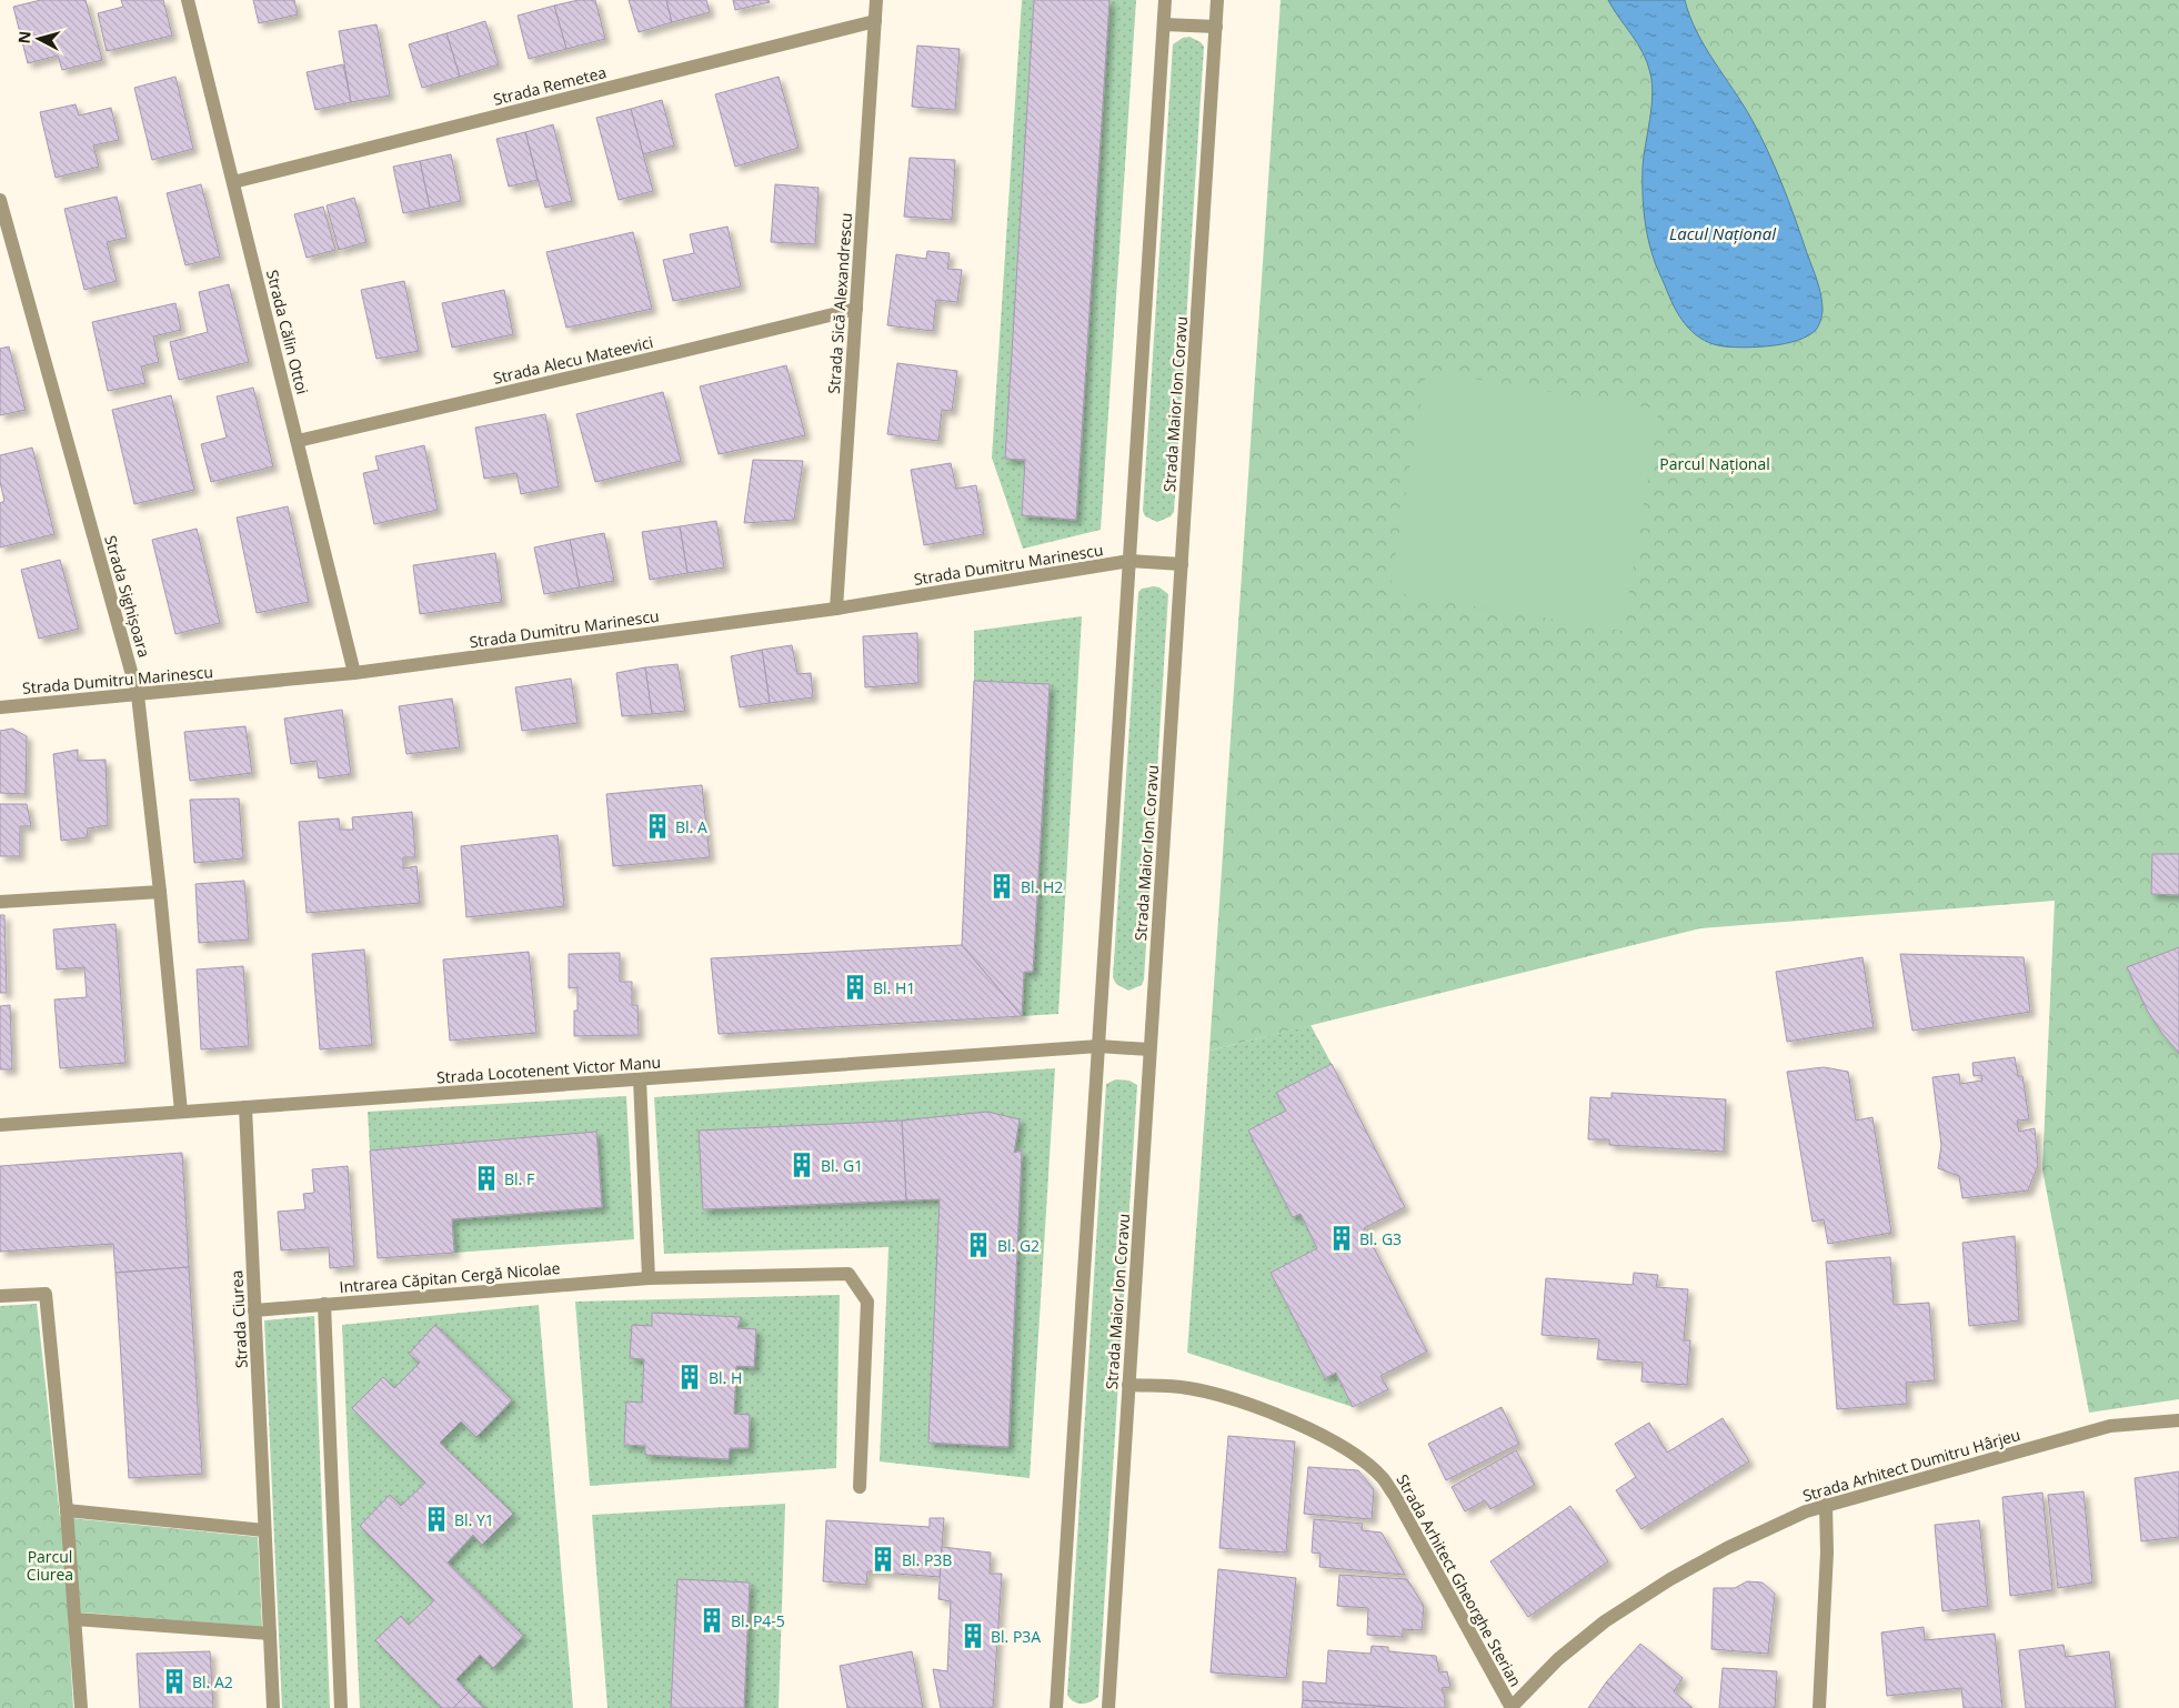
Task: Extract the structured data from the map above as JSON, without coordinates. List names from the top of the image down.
{
  "streets": {
    "street": [
      "Strada Remetea",
      "Strada Sică Alexandrescu",
      "Strada Călin Ottoi",
      "Strada Alecu Mateevici",
      "Strada Maior Ion Coravu",
      "Strada Dumitru Marinescu",
      "Strada Sighișoara",
      "Strada Locotenent Victor Manu",
      "Intrarea Căpitan Cergă Nicolae",
      "Strada Ciurea",
      "Strada Arhitect Dumitru Hârjeu",
      "Strada Arhitect Gheorghe Sterian"
    ]
  },
  "crossings": [
    ["Strada Remetea", "Strada Sică Alexandrescu"],
    ["Strada Remetea", "Strada Călin Ottoi"],
    ["Strada Sică Alexandrescu", "Strada Alecu Mateevici"],
    ["Strada Sică Alexandrescu", "Strada Dumitru Marinescu"],
    ["Strada Călin Ottoi", "Strada Alecu Mateevici"],
    ["Strada Călin Ottoi", "Strada Dumitru Marinescu"],
    ["Strada Maior Ion Coravu", "Strada Dumitru Marinescu"],
    ["Strada Maior Ion Coravu", "Strada Locotenent Victor Manu"],
    ["Strada Maior Ion Coravu", "Strada Arhitect Gheorghe Sterian"],
    ["Strada Dumitru Marinescu", "Strada Sighișoara"],
    ["Strada Sighișoara", "Strada Locotenent Victor Manu"],
    ["Strada Locotenent Victor Manu", "Strada Ciurea"],
    ["Intrarea Căpitan Cergă Nicolae", "Strada Ciurea"],
    ["Strada Arhitect Dumitru Hârjeu", "Strada Arhitect Gheorghe Sterian"]
  ],
  "water": ["Lacul Național"],
  "parks": ["Parcul Național", "Parcul Ciurea"],
  "places": {
    "building": [
      "Bl. A",
      "Bl. H2",
      "Bl. H1",
      "Bl. G1",
      "Bl. F",
      "Bl. G3",
      "Bl. G2",
      "Bl. H",
      "Bl. Y1",
      "Bl. P3B",
      "Bl. P4-5",
      "Bl. P3A",
      "Bl. A2"
    ]
  },
  "north": "left"
}
